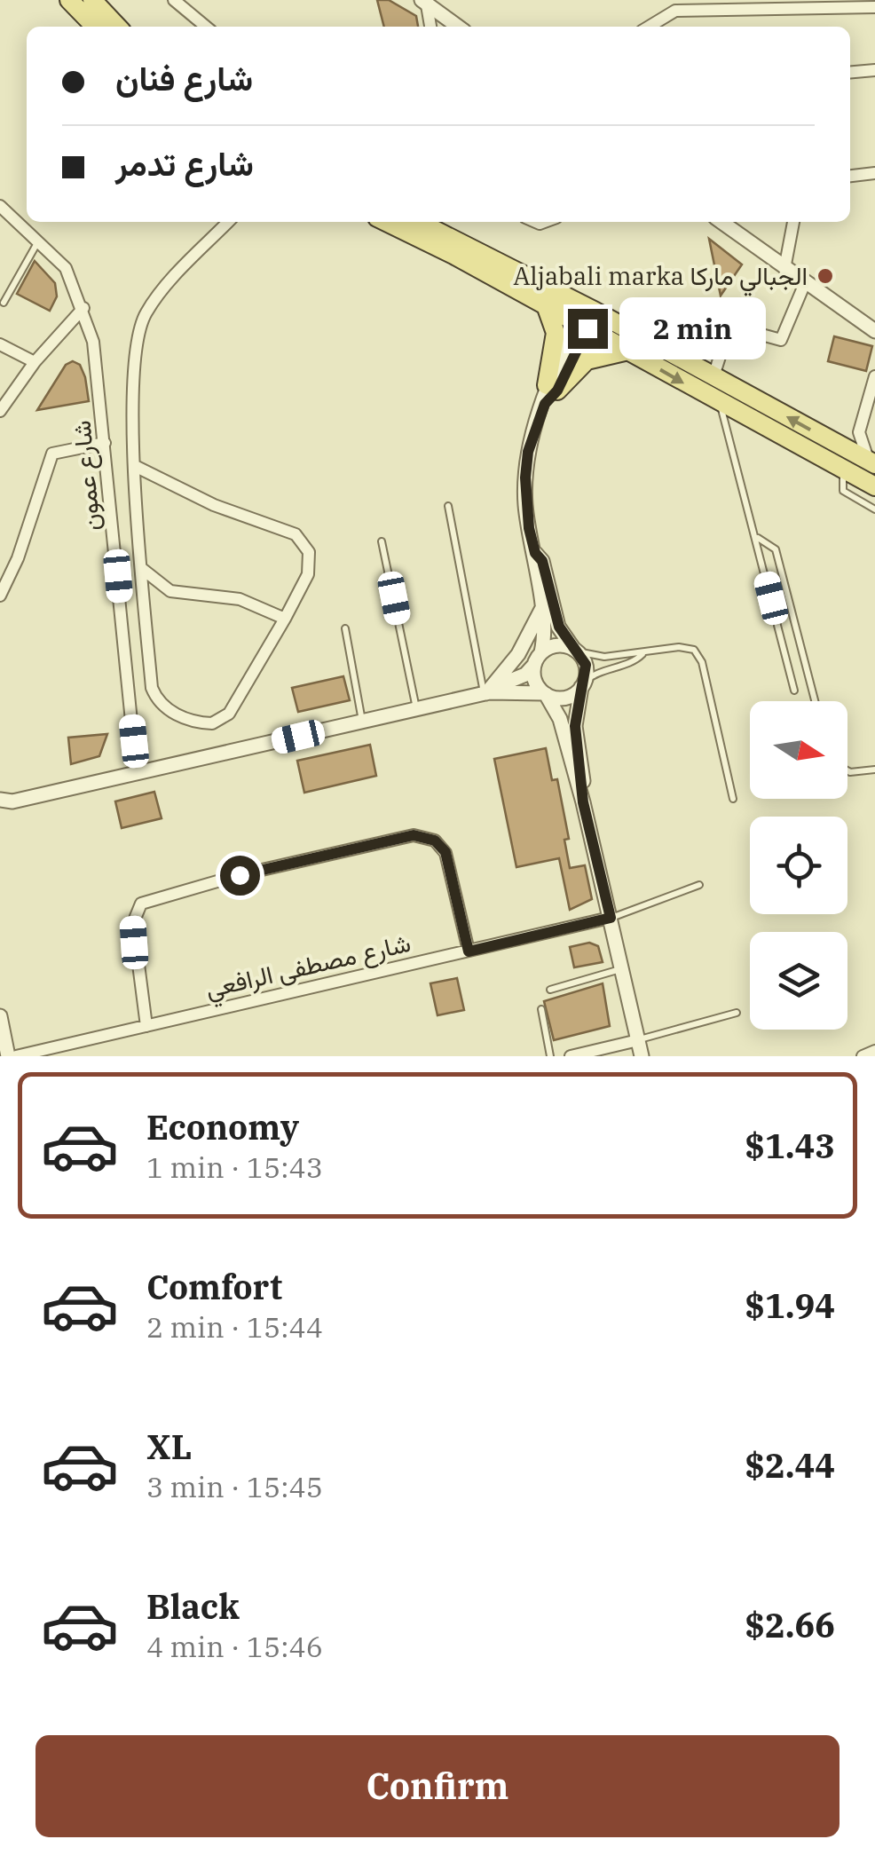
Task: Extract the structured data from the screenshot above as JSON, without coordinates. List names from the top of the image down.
{
  "streets": {
    "street": ["شارع عمون", "شارع مصطفى الرافعي"]
  },
  "places": ["Aljabali marka الجبالي ماركا"],
  "north": "right",
  "page": {
    "banner": ["شارع فنان", "شارع تدمر"],
    "bubble": "2 min",
    "list": [
      {
        "name": "Economy",
        "note": "1 min · 15:43",
        "value": "$1.43"
      },
      {
        "name": "Comfort",
        "note": "2 min · 15:44",
        "value": "$1.94"
      },
      {
        "name": "XL",
        "note": "3 min · 15:45",
        "value": "$2.44"
      },
      {
        "name": "Black",
        "note": "4 min · 15:46",
        "value": "$2.66"
      }
    ],
    "buttons": "Confirm"
  }
}
